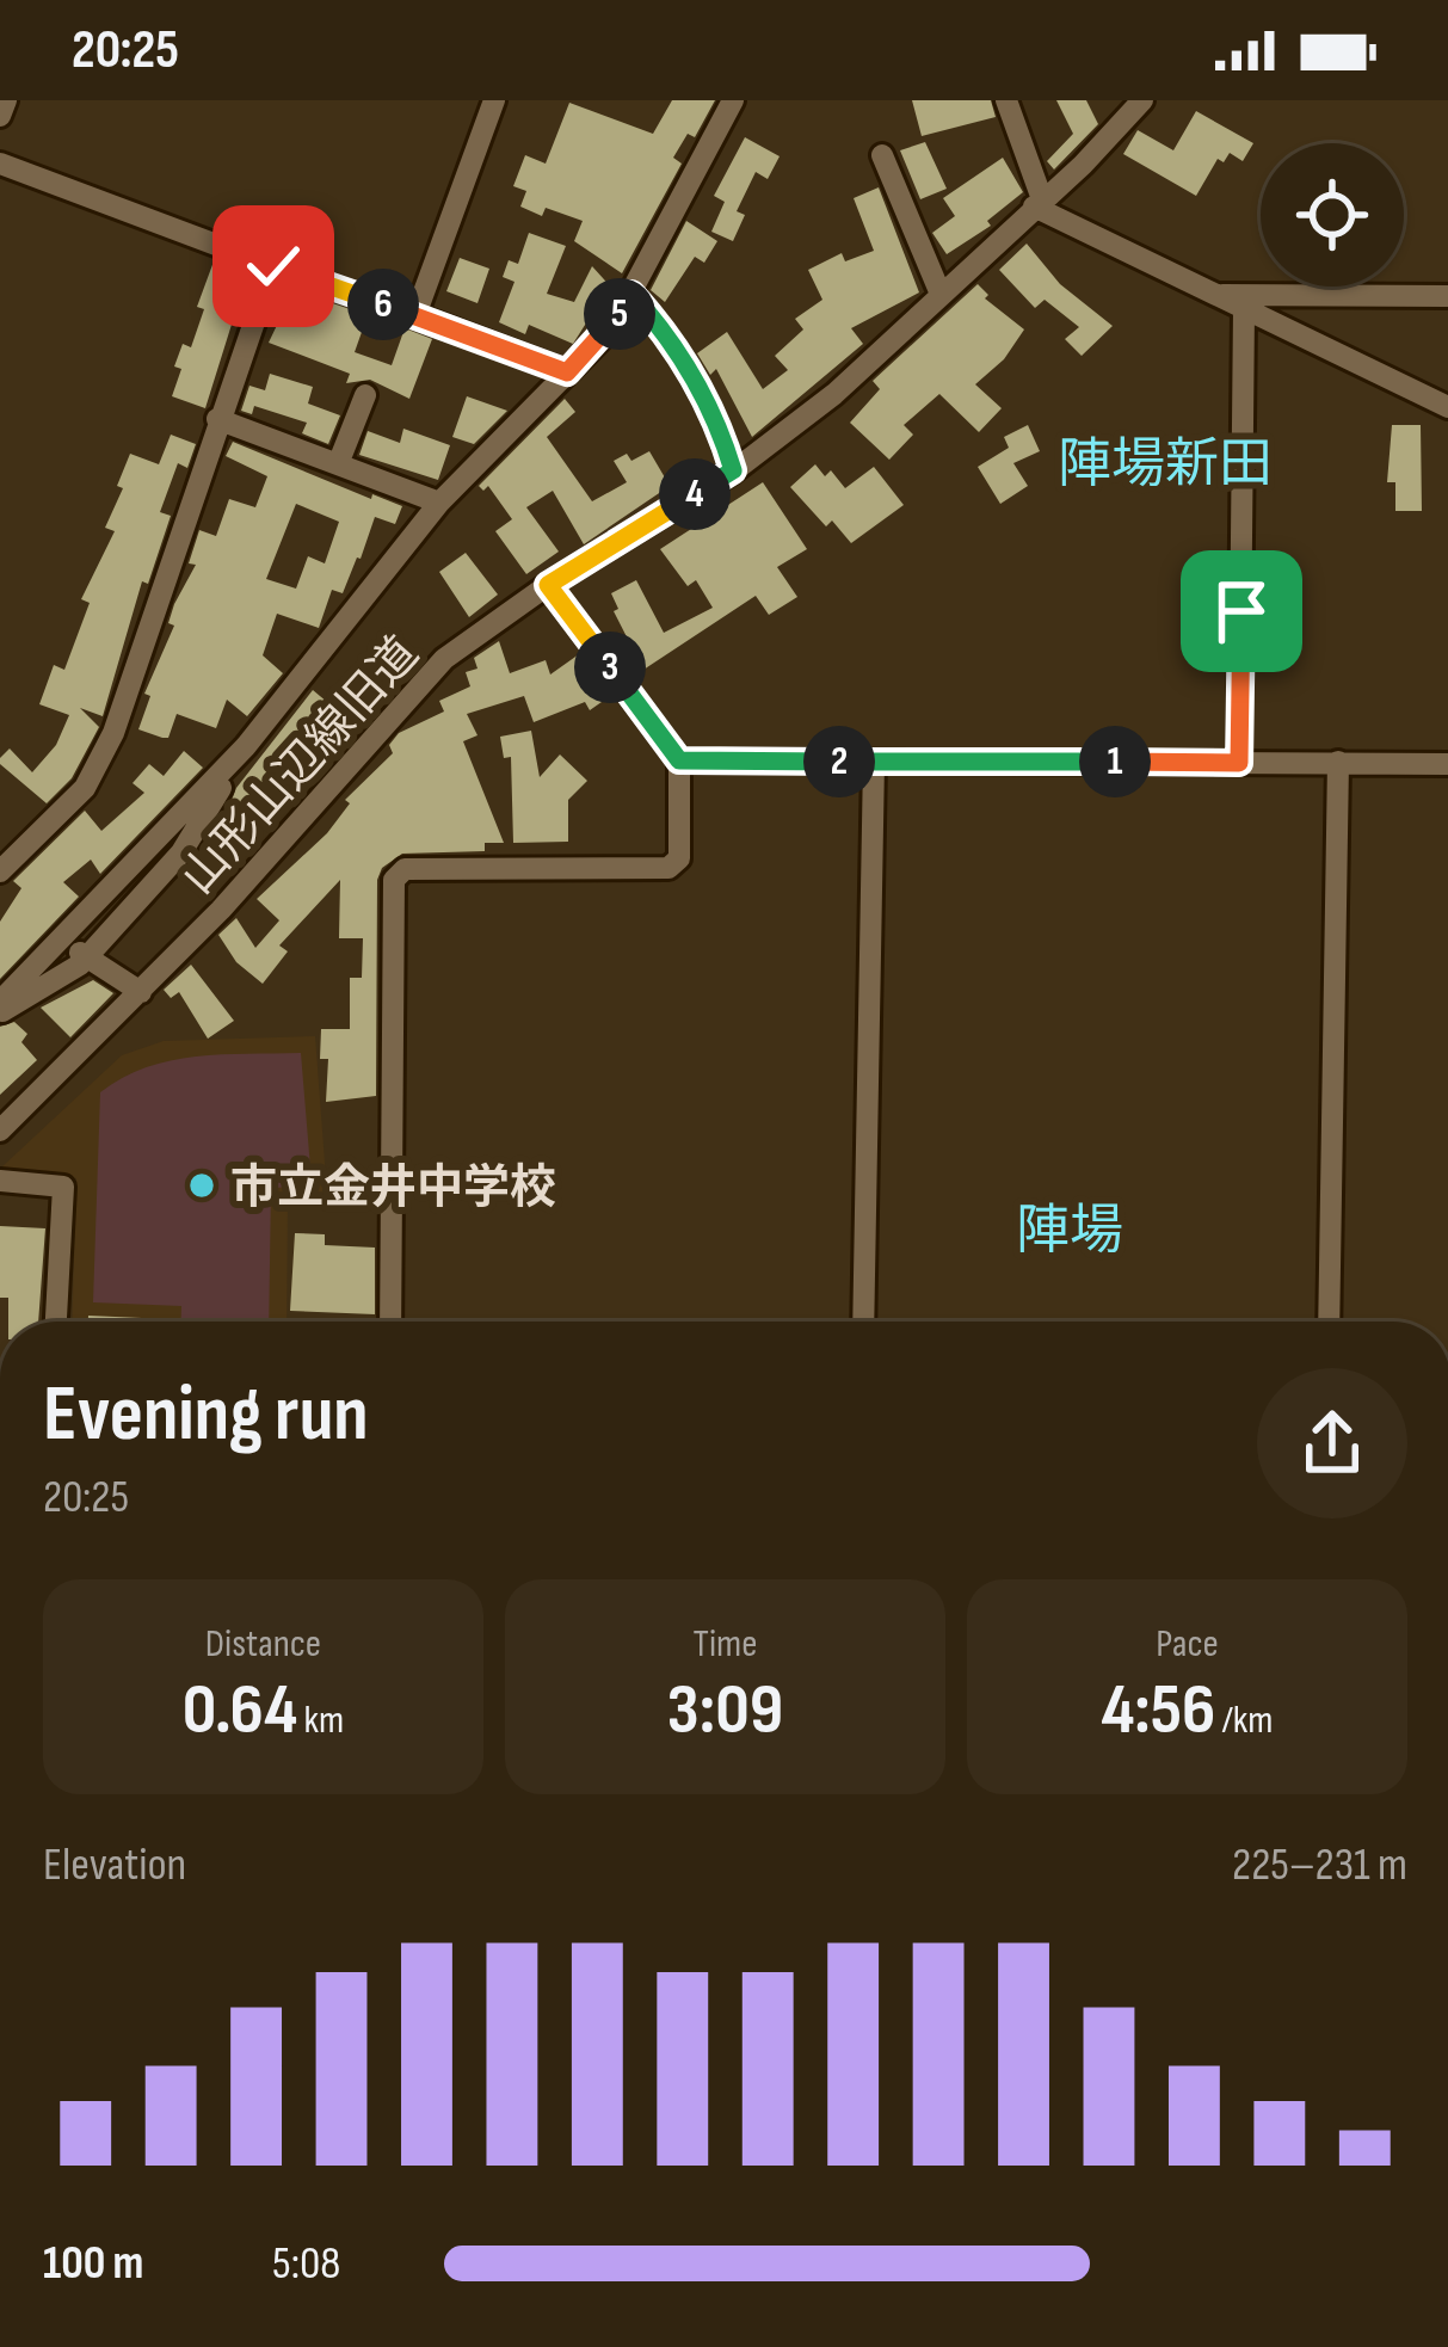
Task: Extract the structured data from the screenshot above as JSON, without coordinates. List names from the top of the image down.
{
  "streets": {
    "street": ["山形山辺線旧道"]
  },
  "districts": ["陣場新田", "陣場"],
  "places": ["市立金井中学校"],
  "page": {
    "status": "20:25",
    "pins": [
      "6",
      "5",
      "4",
      "3",
      "1",
      "2"
    ],
    "heading": ["Evening run", "20:25"],
    "stats": [
      ["Distance", "0.64 km"],
      ["Time", "3:09"],
      ["Pace", "4:56 /km"]
    ],
    "chart": ["Elevation", "225–231 m"],
    "list": [
      {
        "name": "100 m",
        "note": "5:08"
      }
    ]
  }
}
